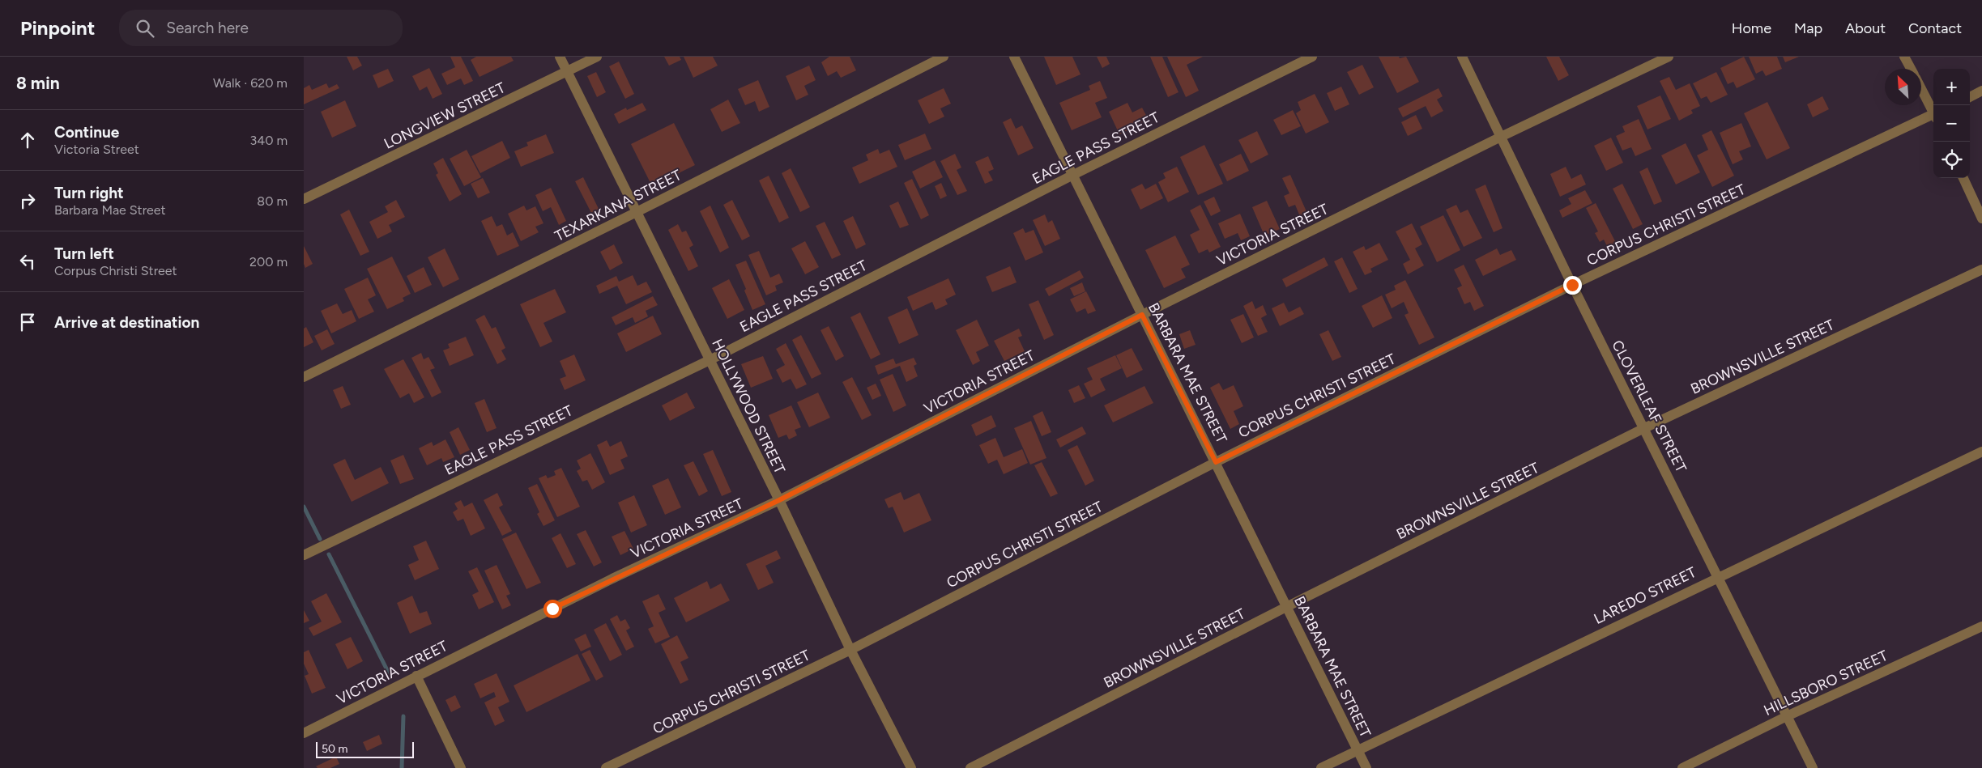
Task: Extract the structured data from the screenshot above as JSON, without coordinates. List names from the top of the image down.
{
  "streets": {
    "street": [
      "LONGVIEW STREET",
      "EAGLE PASS STREET",
      "TEXARKANA STREET",
      "CORPUS CHRISTI STREET",
      "VICTORIA STREET",
      "BROWNSVILLE STREET",
      "BARBARA MAE STREET",
      "HOLLYWOOD STREET",
      "CLOVERLEAF STREET",
      "LAREDO STREET",
      "HILLSBORO STREET"
    ]
  },
  "crossings": [
    ["LONGVIEW STREET", "HOLLYWOOD STREET"],
    ["EAGLE PASS STREET", "BARBARA MAE STREET"],
    ["EAGLE PASS STREET", "HOLLYWOOD STREET"],
    ["TEXARKANA STREET", "HOLLYWOOD STREET"],
    ["CORPUS CHRISTI STREET", "BARBARA MAE STREET"],
    ["CORPUS CHRISTI STREET", "HOLLYWOOD STREET"],
    ["CORPUS CHRISTI STREET", "CLOVERLEAF STREET"],
    ["VICTORIA STREET", "BARBARA MAE STREET"],
    ["VICTORIA STREET", "HOLLYWOOD STREET"],
    ["VICTORIA STREET", "CLOVERLEAF STREET"],
    ["BROWNSVILLE STREET", "BARBARA MAE STREET"],
    ["BROWNSVILLE STREET", "CLOVERLEAF STREET"],
    ["BARBARA MAE STREET", "LAREDO STREET"],
    ["CLOVERLEAF STREET", "LAREDO STREET"],
    ["CLOVERLEAF STREET", "HILLSBORO STREET"]
  ],
  "scale_bar": "50 m",
  "north": "top left",
  "page": {
    "header": "Pinpoint",
    "search": "Search here",
    "nav": [
      "Home",
      "Map",
      "About",
      "Contact"
    ],
    "heading": ["8 min", "Walk · 620 m"],
    "map_buttons": ["+", "−"],
    "list": [
      ["Continue", "Victoria Street", "340 m"],
      ["Turn right", "Barbara Mae Street", "80 m"],
      ["Turn left", "Corpus Christi Street", "200 m"],
      "Arrive at destination"
    ],
    "scale": "50 m"
  }
}
